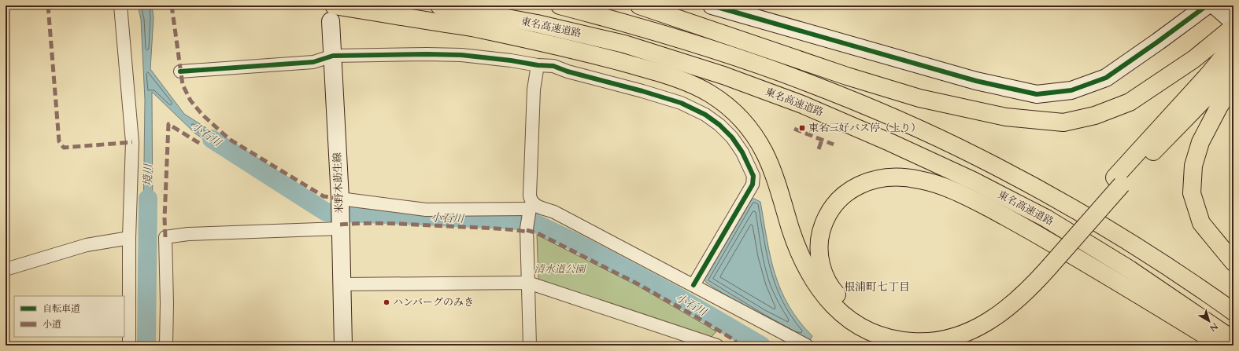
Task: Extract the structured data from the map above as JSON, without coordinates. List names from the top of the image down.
{
  "streets": {
    "highway": ["東名高速道路"],
    "street": ["米野木莇生線"]
  },
  "districts": ["根浦町七丁目"],
  "water": ["小石川", "境川"],
  "parks": ["清水道公園"],
  "places": {
    "transit": ["東名三好バス停（上り）"],
    "other": ["ハンバーグのみき"]
  },
  "legend": ["自転車道", "小道"],
  "north": "bottom right"
}
